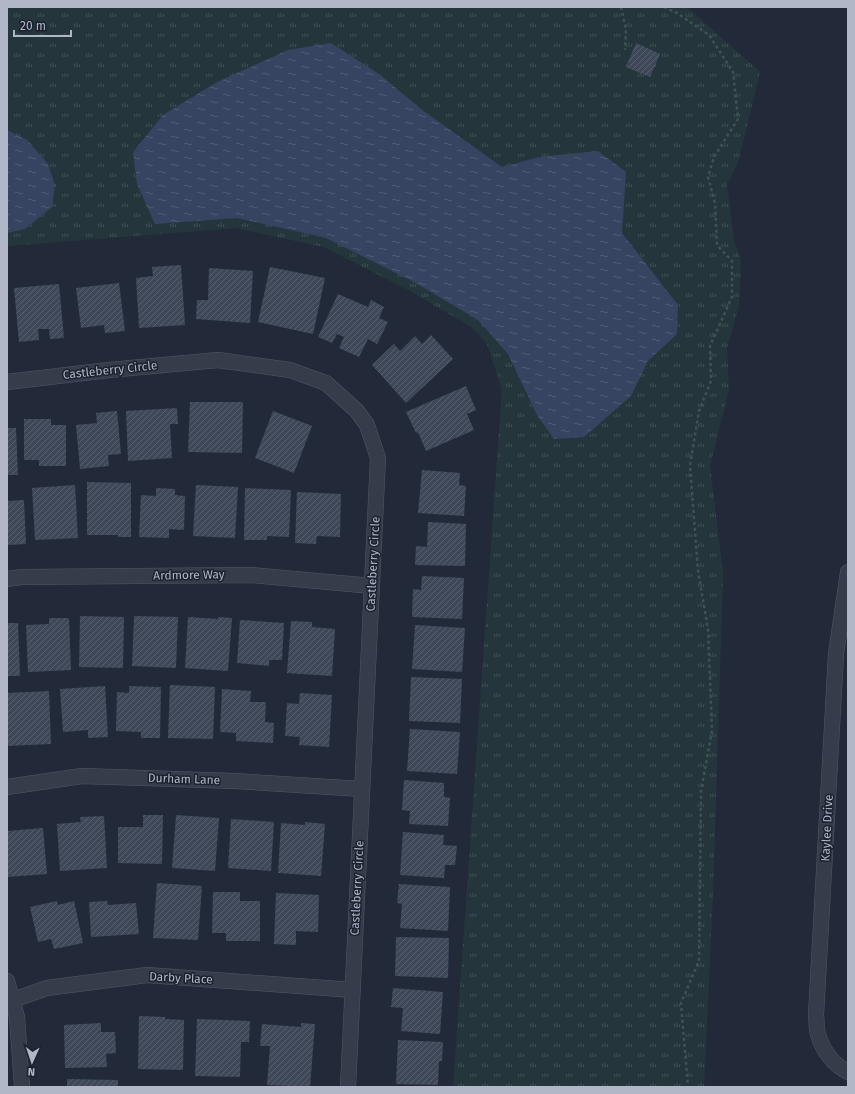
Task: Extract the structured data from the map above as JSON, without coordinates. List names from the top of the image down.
{
  "streets": {
    "street": [
      "Castleberry Circle",
      "Ardmore Way",
      "Durham Lane",
      "Kaylee Drive",
      "Darby Place"
    ]
  },
  "crossings": [
    ["Castleberry Circle", "Ardmore Way"],
    ["Castleberry Circle", "Durham Lane"],
    ["Castleberry Circle", "Darby Place"]
  ],
  "scale_bar": "20 m",
  "north": "bottom"
}
